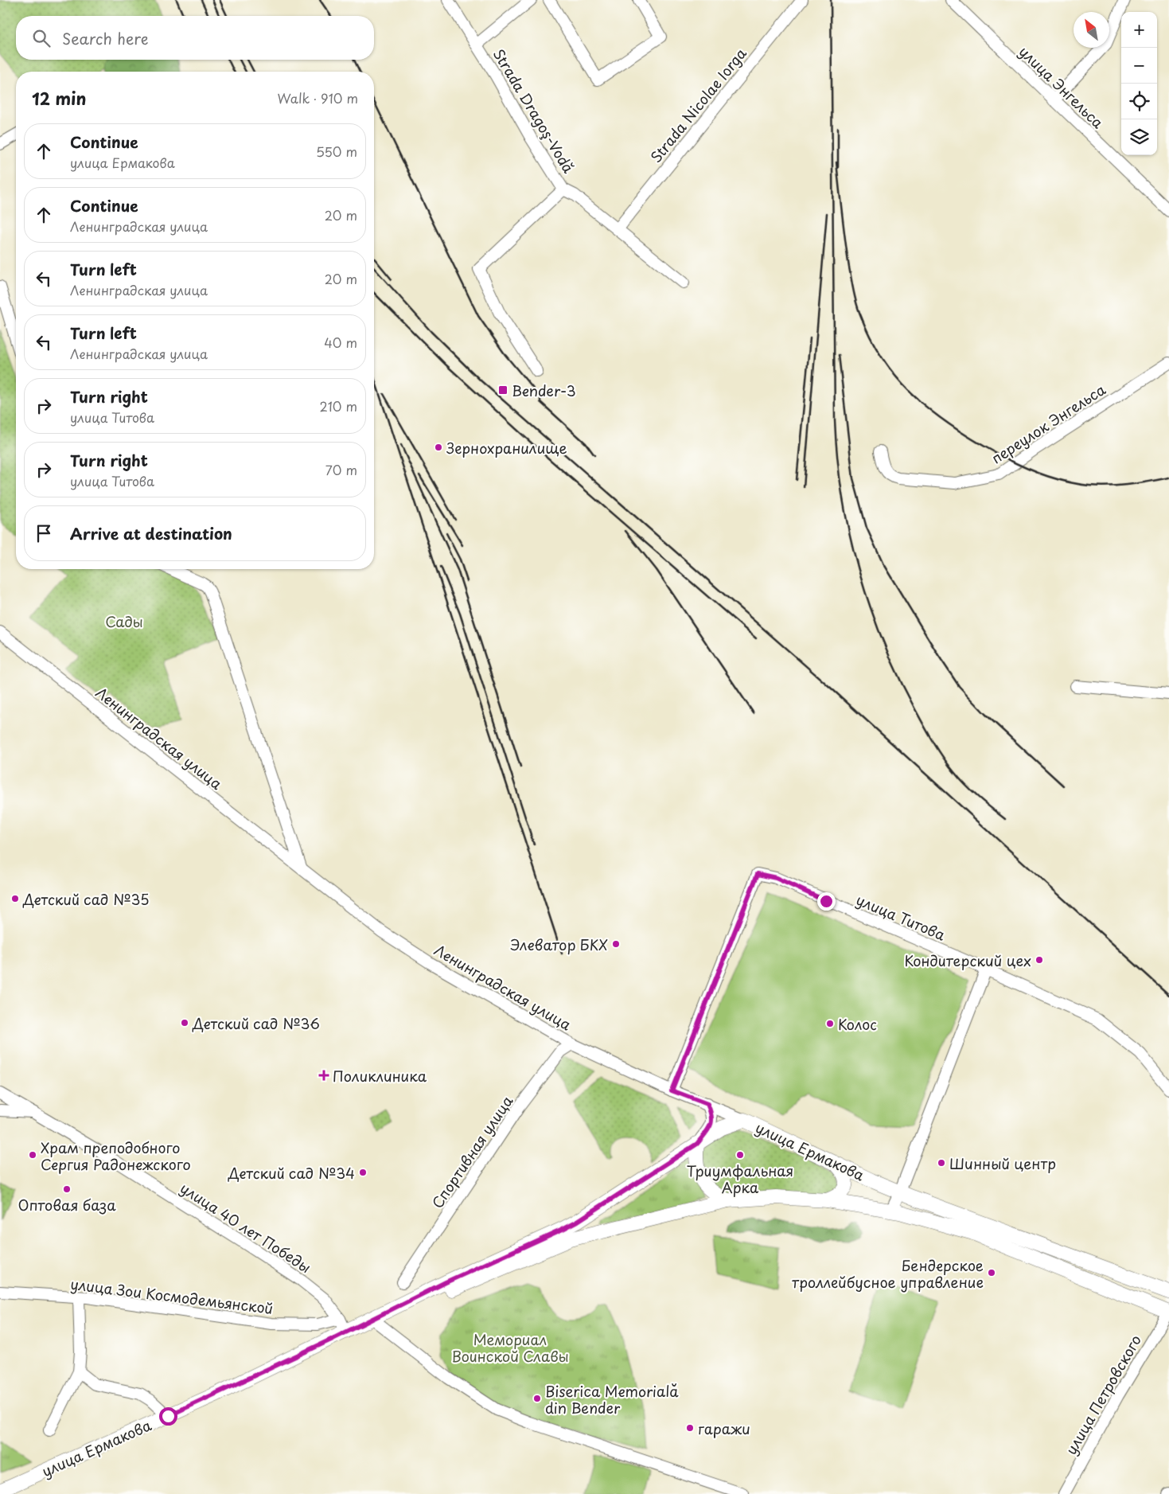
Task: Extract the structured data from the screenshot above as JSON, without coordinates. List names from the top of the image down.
{
  "streets": {
    "main road": ["улица Ермакова"],
    "street": [
      "улица Энгельса",
      "Strada Nicolae Iorga",
      "Strada Dragoş-Vodă",
      "переулок Энгельса",
      "Ленинградская улица",
      "улица Титова",
      "Спортивная улица",
      "улица 40 лет Победы",
      "улица Зои Космодемьянской",
      "улица Петровского"
    ]
  },
  "crossings": [
    ["Strada Nicolae Iorga", "Strada Dragoş-Vodă"],
    ["Ленинградская улица", "улица Титова"],
    ["Ленинградская улица", "улица Ермакова"],
    ["Ленинградская улица", "Спортивная улица"],
    ["улица Ермакова", "улица 40 лет Победы"],
    ["улица Ермакова", "улица Петровского"],
    ["улица 40 лет Победы", "улица Зои Космодемьянской"]
  ],
  "parks": ["Сады", "Мемориал Воинской Славы"],
  "places": {
    "transit": ["Bender-3"],
    "other": [
      "Зернохранилище",
      "Детский сад №35",
      "Элеватор БКХ",
      "Кондитерский цех",
      "Детский сад №36",
      "Колос",
      "Храм преподобного Сергия Радонежского",
      "Триумфальная Арка",
      "Шинный центр",
      "Детский сад №34",
      "Оптовая база",
      "Бендерское троллейбусное управление",
      "Biserica Memorială din Bender",
      "гаражи"
    ],
    "health": ["Поликлиника"]
  },
  "north": "top left",
  "page": {
    "map_buttons": ["+", "−"],
    "search": "Search here",
    "heading": ["12 min", "Walk · 910 m"],
    "list": [
      ["Continue", "улица Ермакова", "550 m"],
      ["Continue", "Ленинградская улица", "20 m"],
      ["Turn left", "Ленинградская улица", "20 m"],
      ["Turn left", "Ленинградская улица", "40 m"],
      ["Turn right", "улица Титова", "210 m"],
      ["Turn right", "улица Титова", "70 m"],
      "Arrive at destination"
    ]
  }
}
